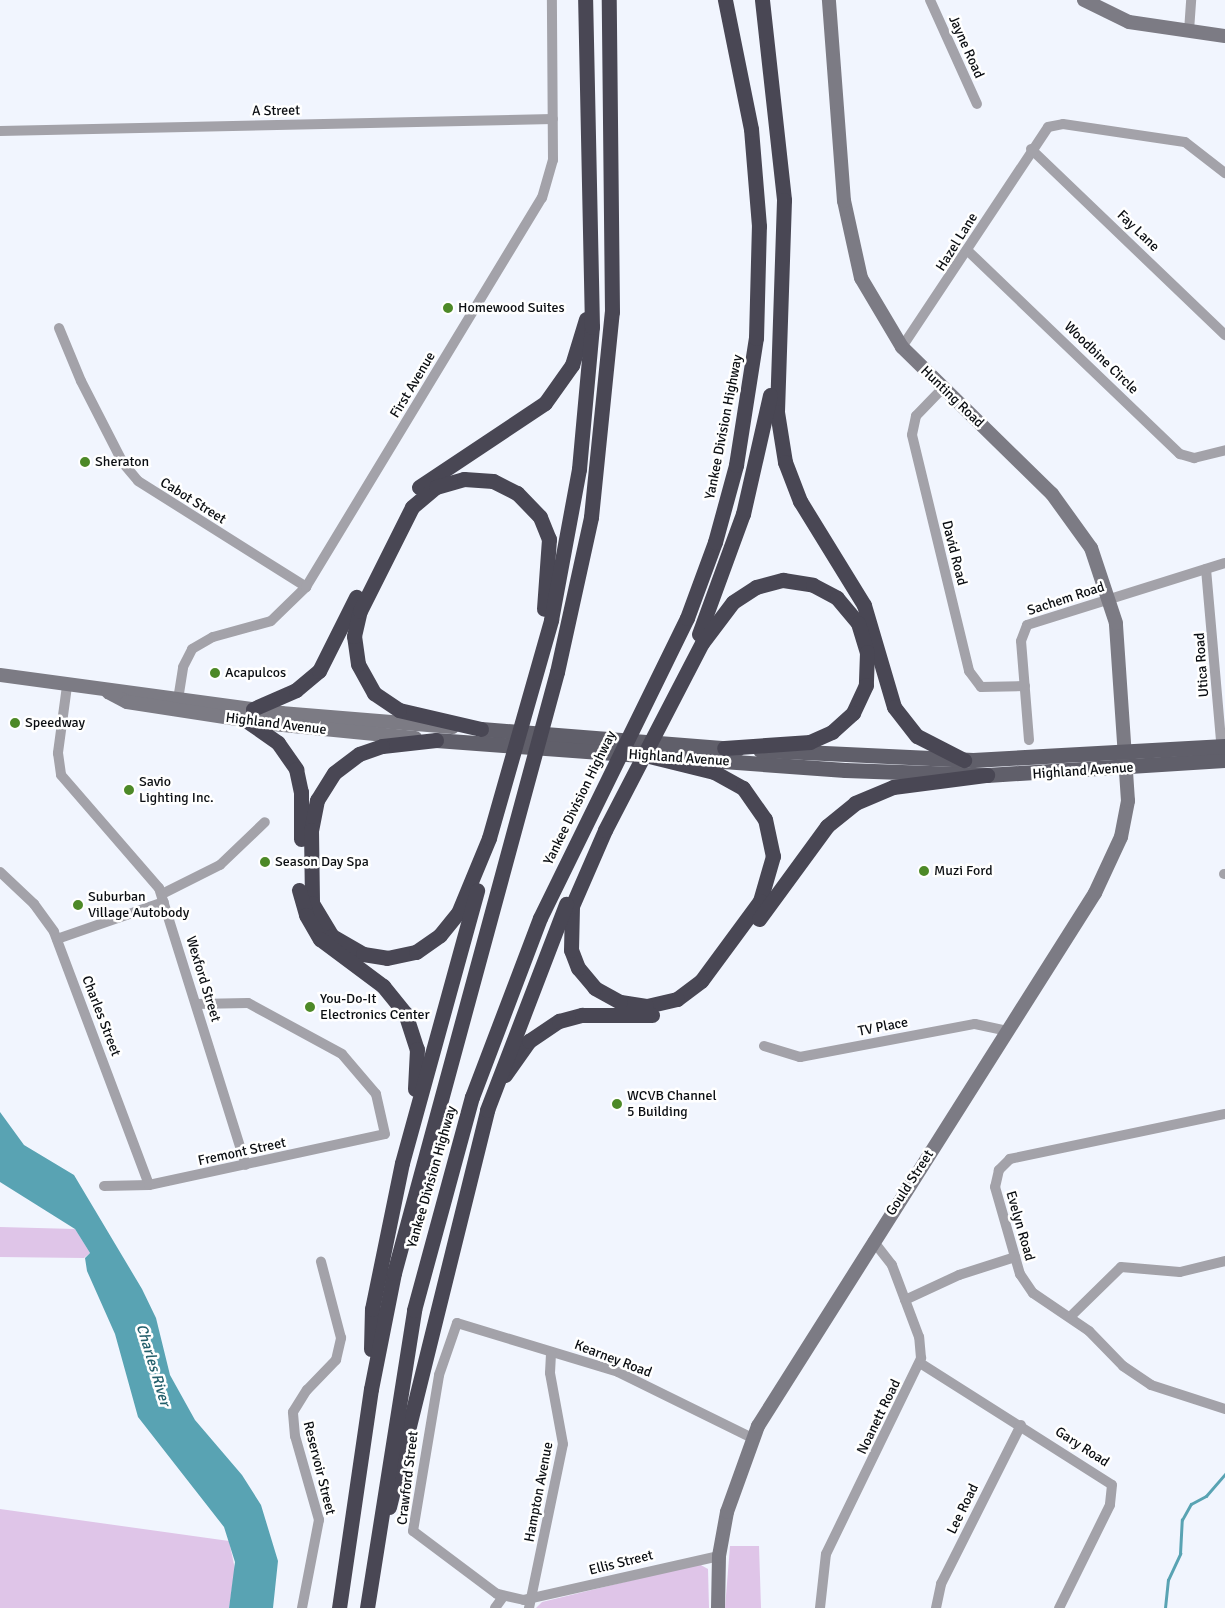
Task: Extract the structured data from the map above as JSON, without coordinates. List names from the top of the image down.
{
  "streets": {
    "highway": ["Yankee Division Highway"],
    "main road": ["Hunting Road", "Highland Avenue", "Gould Street"],
    "street": [
      "Jayne Road",
      "A Street",
      "Fay Lane",
      "Hazel Lane",
      "Woodbine Circle",
      "First Avenue",
      "Cabot Street",
      "David Road",
      "Sachem Road",
      "Utica Road",
      "Wexford Street",
      "Charles Street",
      "TV Place",
      "Fremont Street",
      "Evelyn Road",
      "Kearney Road",
      "Noanett Road",
      "Gary Road",
      "Reservoir Street",
      "Crawford Street",
      "Hampton Avenue",
      "Lee Road",
      "Ellis Street"
    ]
  },
  "crossings": [
    ["A Street", "First Avenue"],
    ["Fay Lane", "Hazel Lane"],
    ["Hazel Lane", "Woodbine Circle"],
    ["Hazel Lane", "Hunting Road"],
    ["First Avenue", "Cabot Street"],
    ["First Avenue", "Highland Avenue"],
    ["Hunting Road", "David Road"],
    ["Hunting Road", "Sachem Road"],
    ["Hunting Road", "Highland Avenue"],
    ["Hunting Road", "Gould Street"],
    ["David Road", "Sachem Road"],
    ["Sachem Road", "Utica Road"],
    ["Utica Road", "Highland Avenue"],
    ["Highland Avenue", "Wexford Street"],
    ["Highland Avenue", "Gould Street"],
    ["Wexford Street", "Fremont Street"],
    ["Charles Street", "Fremont Street"],
    ["TV Place", "Gould Street"],
    ["Gould Street", "Kearney Road"],
    ["Gould Street", "Noanett Road"],
    ["Gould Street", "Ellis Street"],
    ["Kearney Road", "Crawford Street"],
    ["Kearney Road", "Hampton Avenue"],
    ["Noanett Road", "Gary Road"],
    ["Gary Road", "Lee Road"],
    ["Hampton Avenue", "Ellis Street"]
  ],
  "water": ["Charles River"],
  "places": [
    "Homewood Suites",
    "Sheraton",
    "Acapulcos",
    "Speedway",
    "Savio Lighting Inc.",
    "Season Day Spa",
    "Muzi Ford",
    "Suburban Village Autobody",
    "You-Do-It Electronics Center",
    "WCVB Channel 5 Building"
  ]
}
